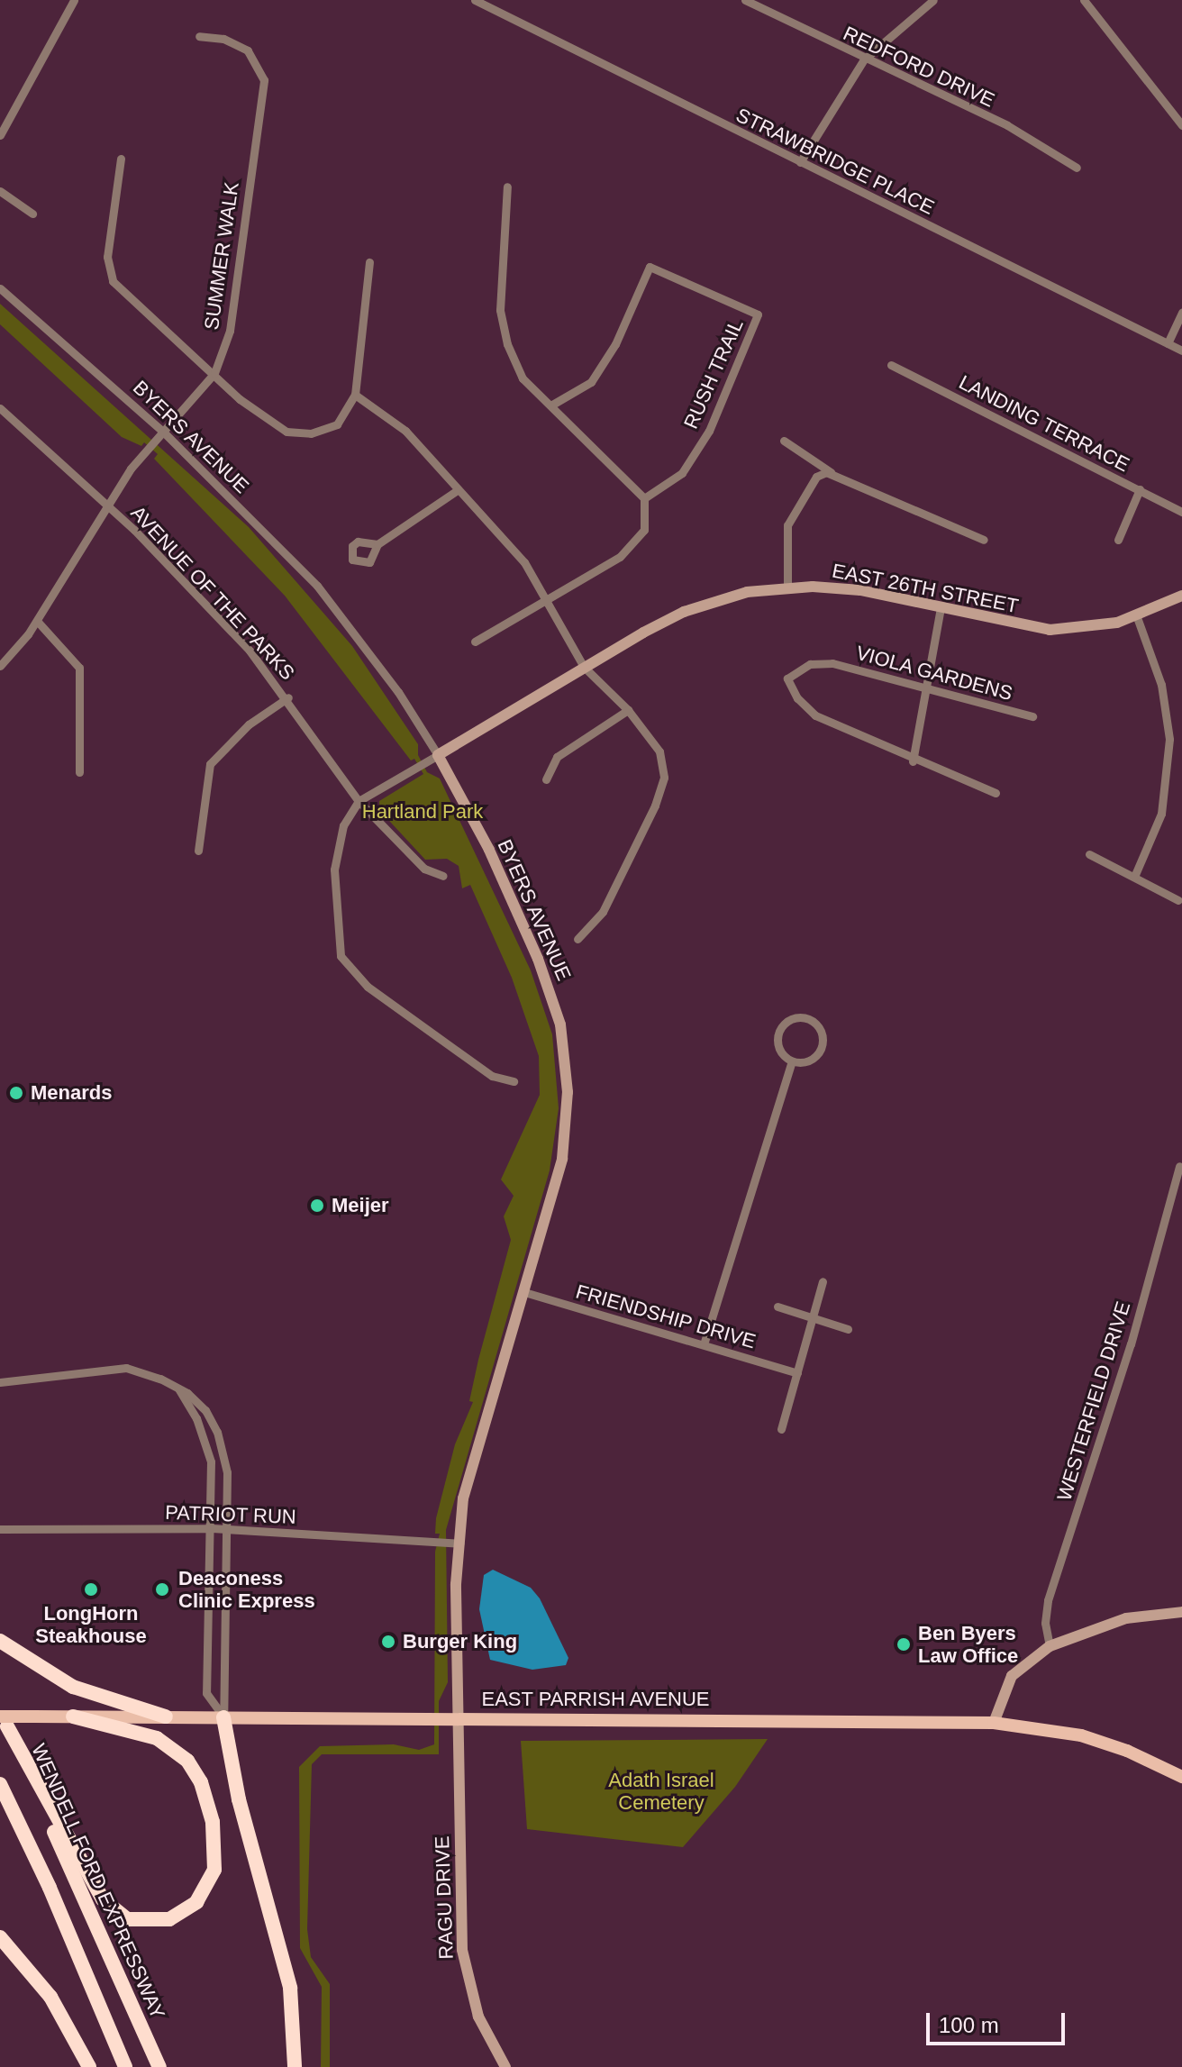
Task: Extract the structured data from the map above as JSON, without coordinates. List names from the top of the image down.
{
  "streets": {
    "highway": ["WENDELL FORD EXPRESSWAY"],
    "main road": ["EAST PARRISH AVENUE"],
    "street": [
      "REDFORD DRIVE",
      "STRAWBRIDGE PLACE",
      "SUMMER WALK",
      "RUSH TRAIL",
      "LANDING TERRACE",
      "BYERS AVENUE",
      "EAST 26TH STREET",
      "AVENUE OF THE PARKS",
      "VIOLA GARDENS",
      "FRIENDSHIP DRIVE",
      "WESTERFIELD DRIVE",
      "PATRIOT RUN",
      "RAGU DRIVE"
    ]
  },
  "crossings": [
    ["SUMMER WALK", "BYERS AVENUE"],
    ["SUMMER WALK", "AVENUE OF THE PARKS"],
    ["BYERS AVENUE", "EAST 26TH STREET"],
    ["BYERS AVENUE", "FRIENDSHIP DRIVE"],
    ["BYERS AVENUE", "PATRIOT RUN"],
    ["BYERS AVENUE", "EAST PARRISH AVENUE"],
    ["BYERS AVENUE", "RAGU DRIVE"],
    ["EAST PARRISH AVENUE", "WENDELL FORD EXPRESSWAY"],
    ["EAST PARRISH AVENUE", "RAGU DRIVE"]
  ],
  "parks": ["Hartland Park", "Adath Israel Cemetery"],
  "places": [
    "Menards",
    "Meijer",
    "LongHorn Steakhouse",
    "Deaconess Clinic Express",
    "Burger King",
    "Ben Byers Law Office"
  ],
  "scale_bar": "100 m"
}
